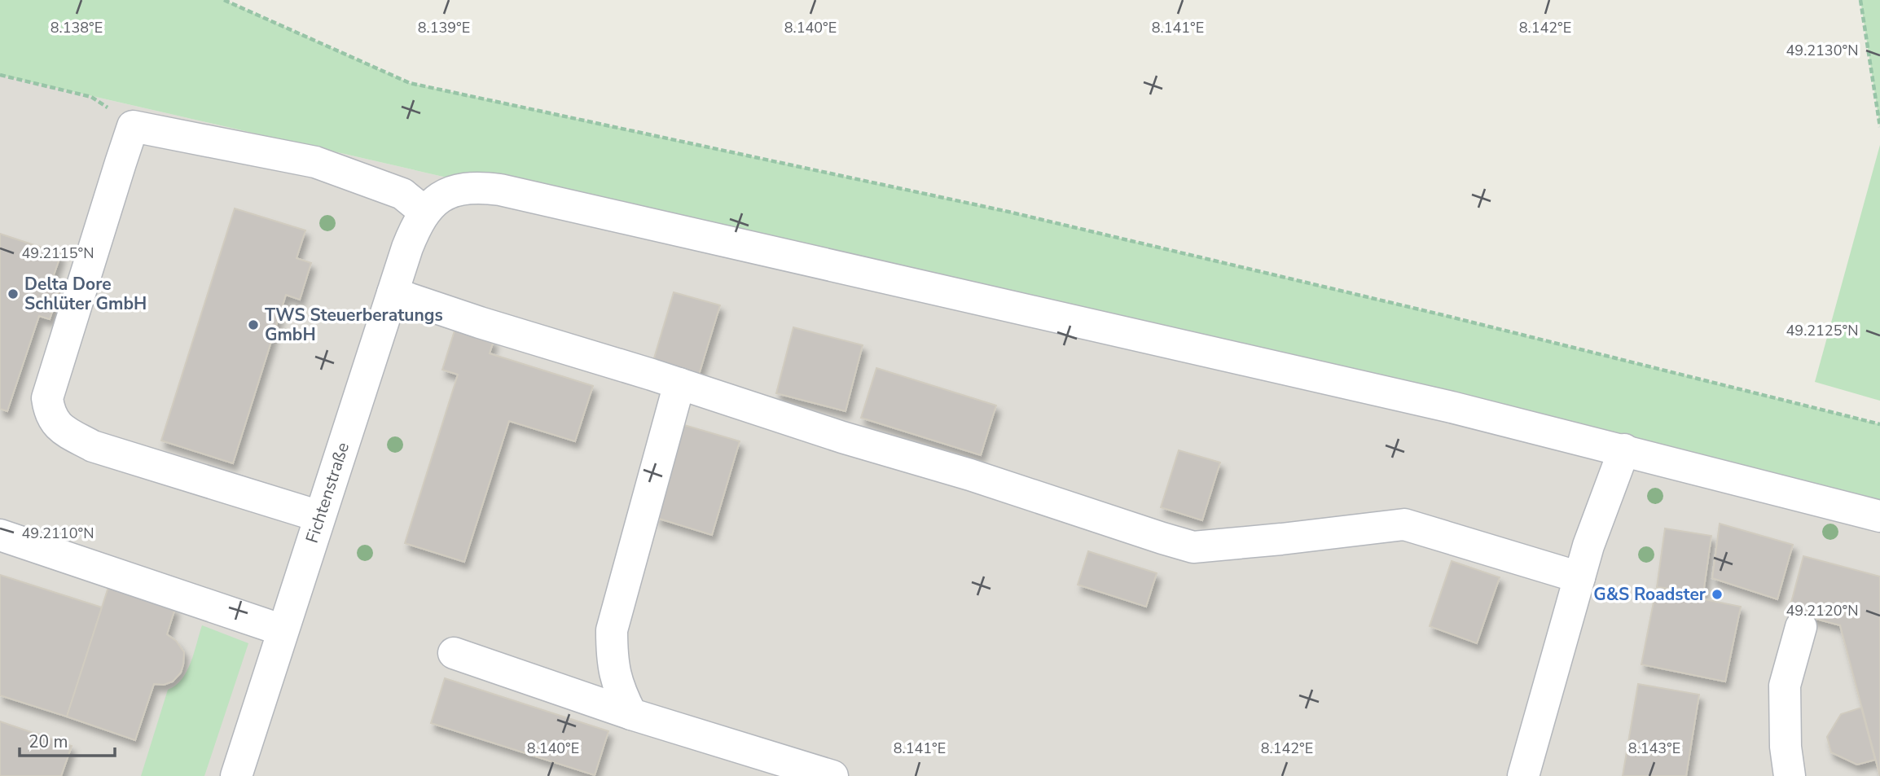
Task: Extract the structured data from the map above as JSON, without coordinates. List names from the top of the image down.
{
  "streets": {
    "street": ["Fichtenstraße"]
  },
  "places": ["Delta Dore Schlüter GmbH", "TWS Steuerberatungs GmbH", "G&S Roadster"],
  "scale_bar": "20 m",
  "coordinates": [
    "8.138°E",
    "8.139°E",
    "8.140°E",
    "8.141°E",
    "8.142°E",
    "49.2130°N",
    "49.2115°N",
    "49.2125°N",
    "49.2110°N",
    "49.2120°N",
    "8.143°E"
  ]
}
